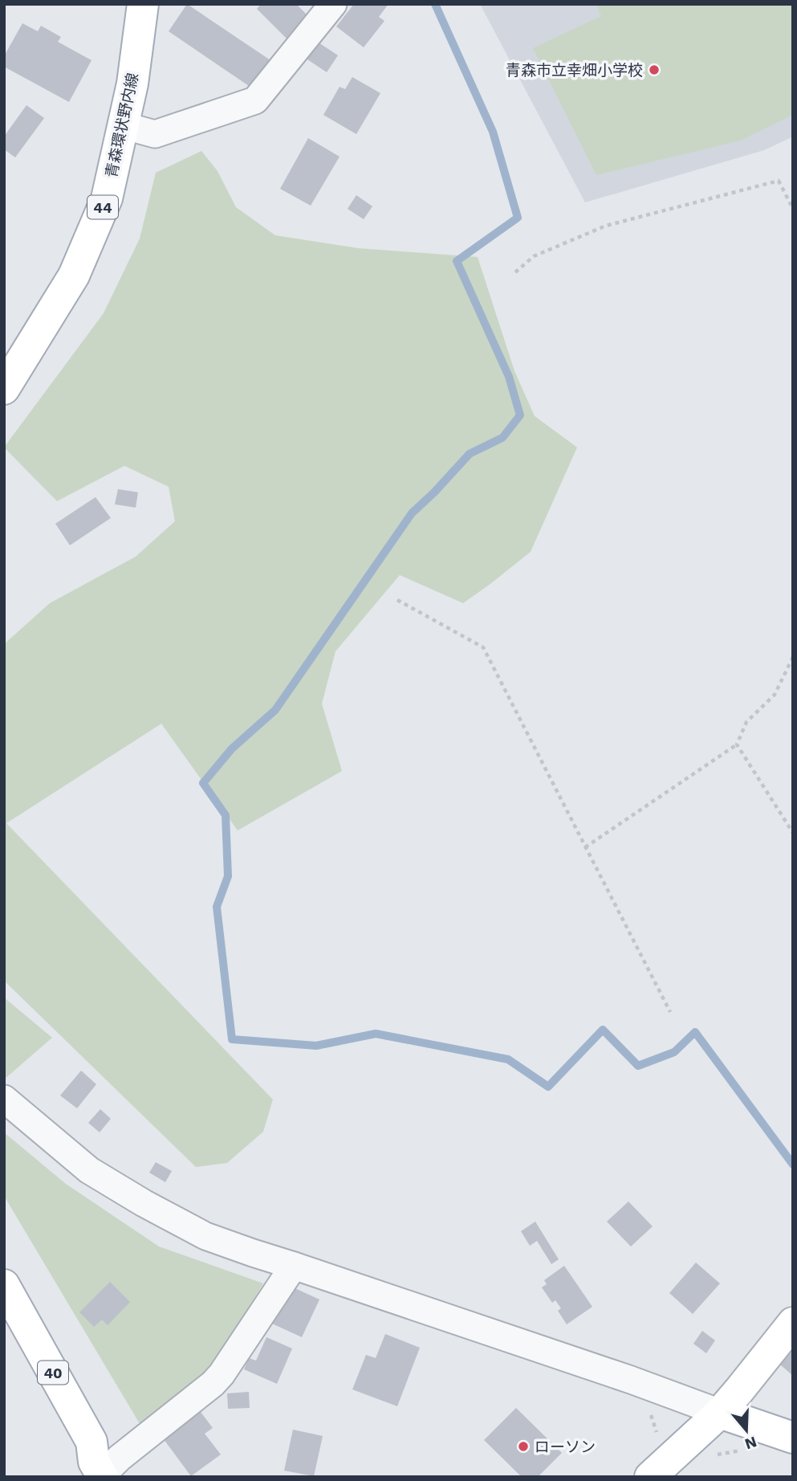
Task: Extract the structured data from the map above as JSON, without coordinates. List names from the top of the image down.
{
  "streets": {
    "main road": ["青森環状野内線", "44", "40"]
  },
  "places": ["青森市立幸畑小学校", "ローソン"],
  "north": "bottom"
}
